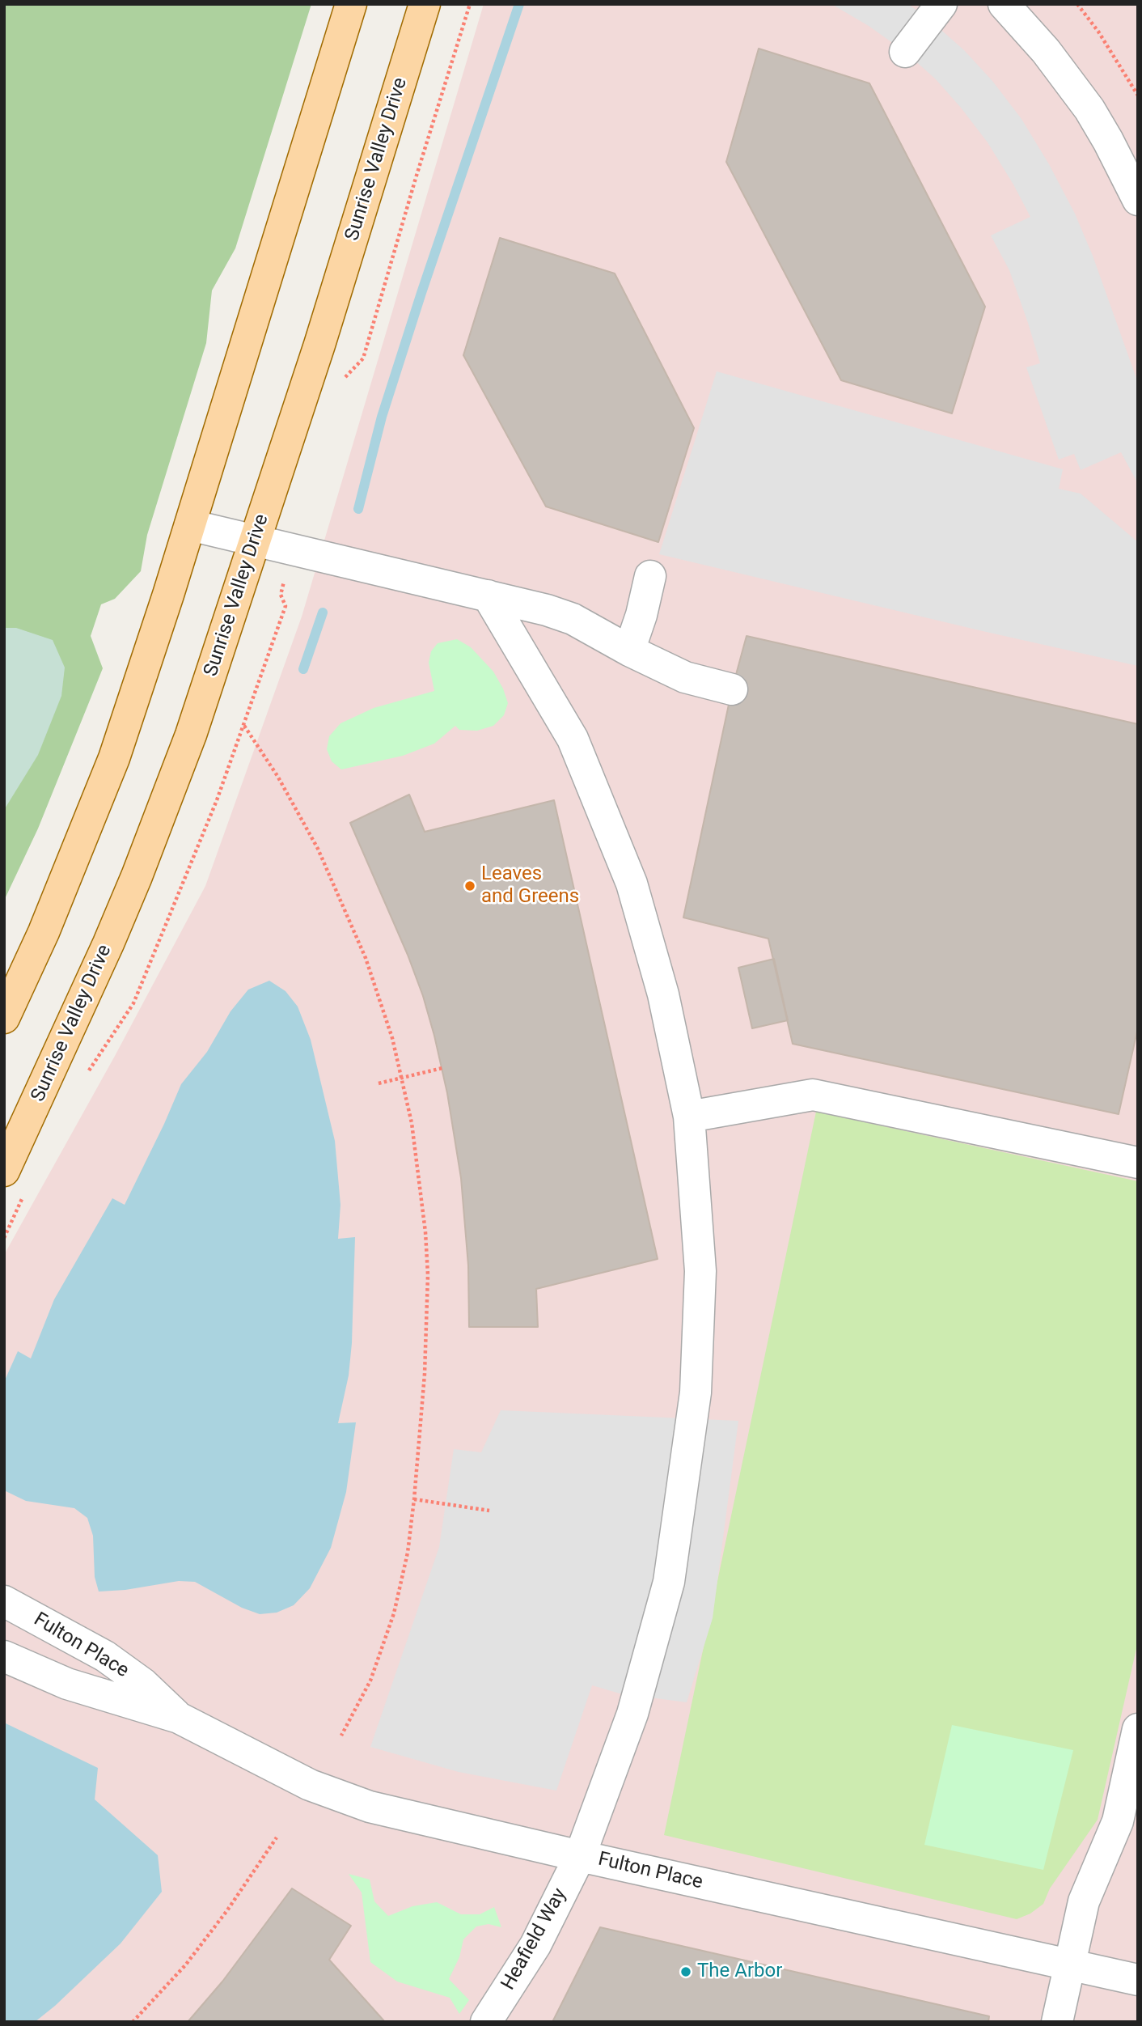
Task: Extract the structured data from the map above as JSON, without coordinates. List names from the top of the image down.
{
  "streets": {
    "main road": ["Sunrise Valley Drive"],
    "street": ["Fulton Place", "Heafield Way"]
  },
  "crossings": [
    ["Fulton Place", "Heafield Way"]
  ],
  "places": ["Leaves and Greens", "The Arbor"]
}
